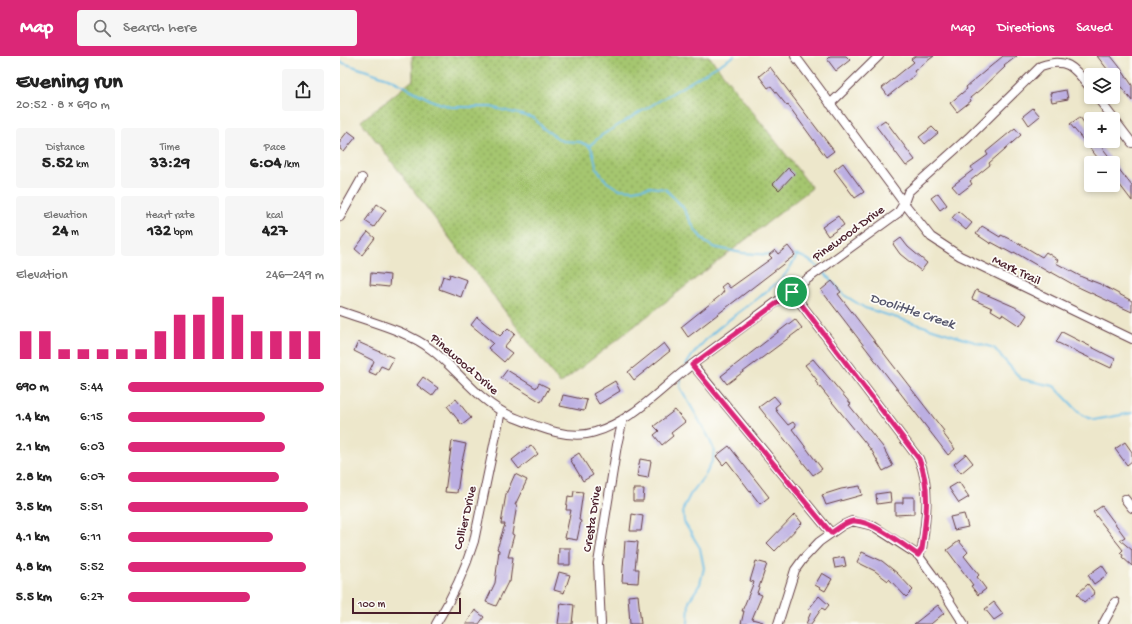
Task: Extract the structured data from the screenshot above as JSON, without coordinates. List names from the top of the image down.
{
  "streets": {
    "street": [
      "Pinewood Drive",
      "Mark Trail",
      "Collier Drive",
      "Cresta Drive"
    ]
  },
  "crossings": [
    ["Pinewood Drive", "Mark Trail"],
    ["Pinewood Drive", "Collier Drive"],
    ["Pinewood Drive", "Cresta Drive"]
  ],
  "water": ["Doolittle Creek"],
  "scale_bar": "100 m",
  "page": {
    "header": "Map",
    "search": "Search here",
    "nav": ["Map", "Directions", "Saved"],
    "heading": ["Evening run", "20:52 · 8 × 690 m"],
    "map_buttons": ["+", "−"],
    "stats": [
      ["Distance", "5.52 km"],
      ["Time", "33:29"],
      ["Pace", "6:04 /km"],
      ["Elevation", "24 m"],
      ["Heart rate", "132 bpm"],
      ["kcal", "427"]
    ],
    "chart": ["Elevation", "246–249 m"],
    "list": [
      {
        "name": "690 m",
        "note": "5:44"
      },
      {
        "name": "1.4 km",
        "note": "6:15"
      },
      {
        "name": "2.1 km",
        "note": "6:03"
      },
      {
        "name": "2.8 km",
        "note": "6:07"
      },
      {
        "name": "3.5 km",
        "note": "5:51"
      },
      {
        "name": "4.1 km",
        "note": "6:11"
      },
      {
        "name": "4.8 km",
        "note": "5:52"
      },
      {
        "name": "5.5 km",
        "note": "6:27"
      }
    ],
    "scale": "100 m"
  }
}
